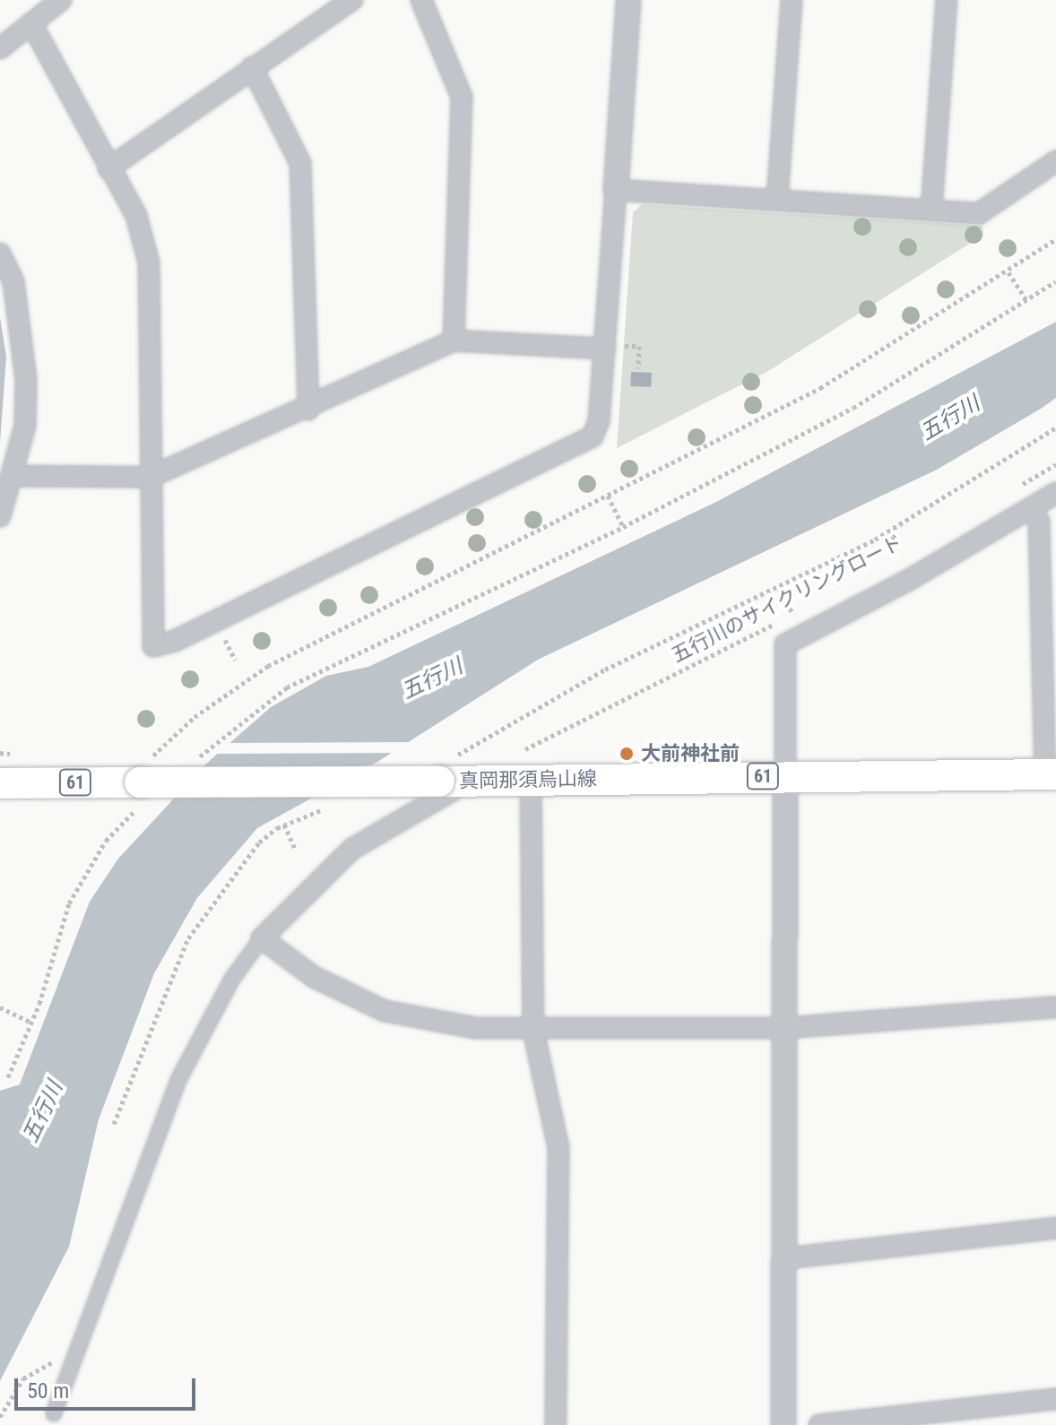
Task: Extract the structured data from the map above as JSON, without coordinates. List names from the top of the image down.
{
  "streets": {
    "main road": ["61", "真岡那須烏山線"],
    "path": ["五行川のサイクリングロード"]
  },
  "water": ["五行川"],
  "places": ["大前神社前"],
  "scale_bar": "50 m"
}
